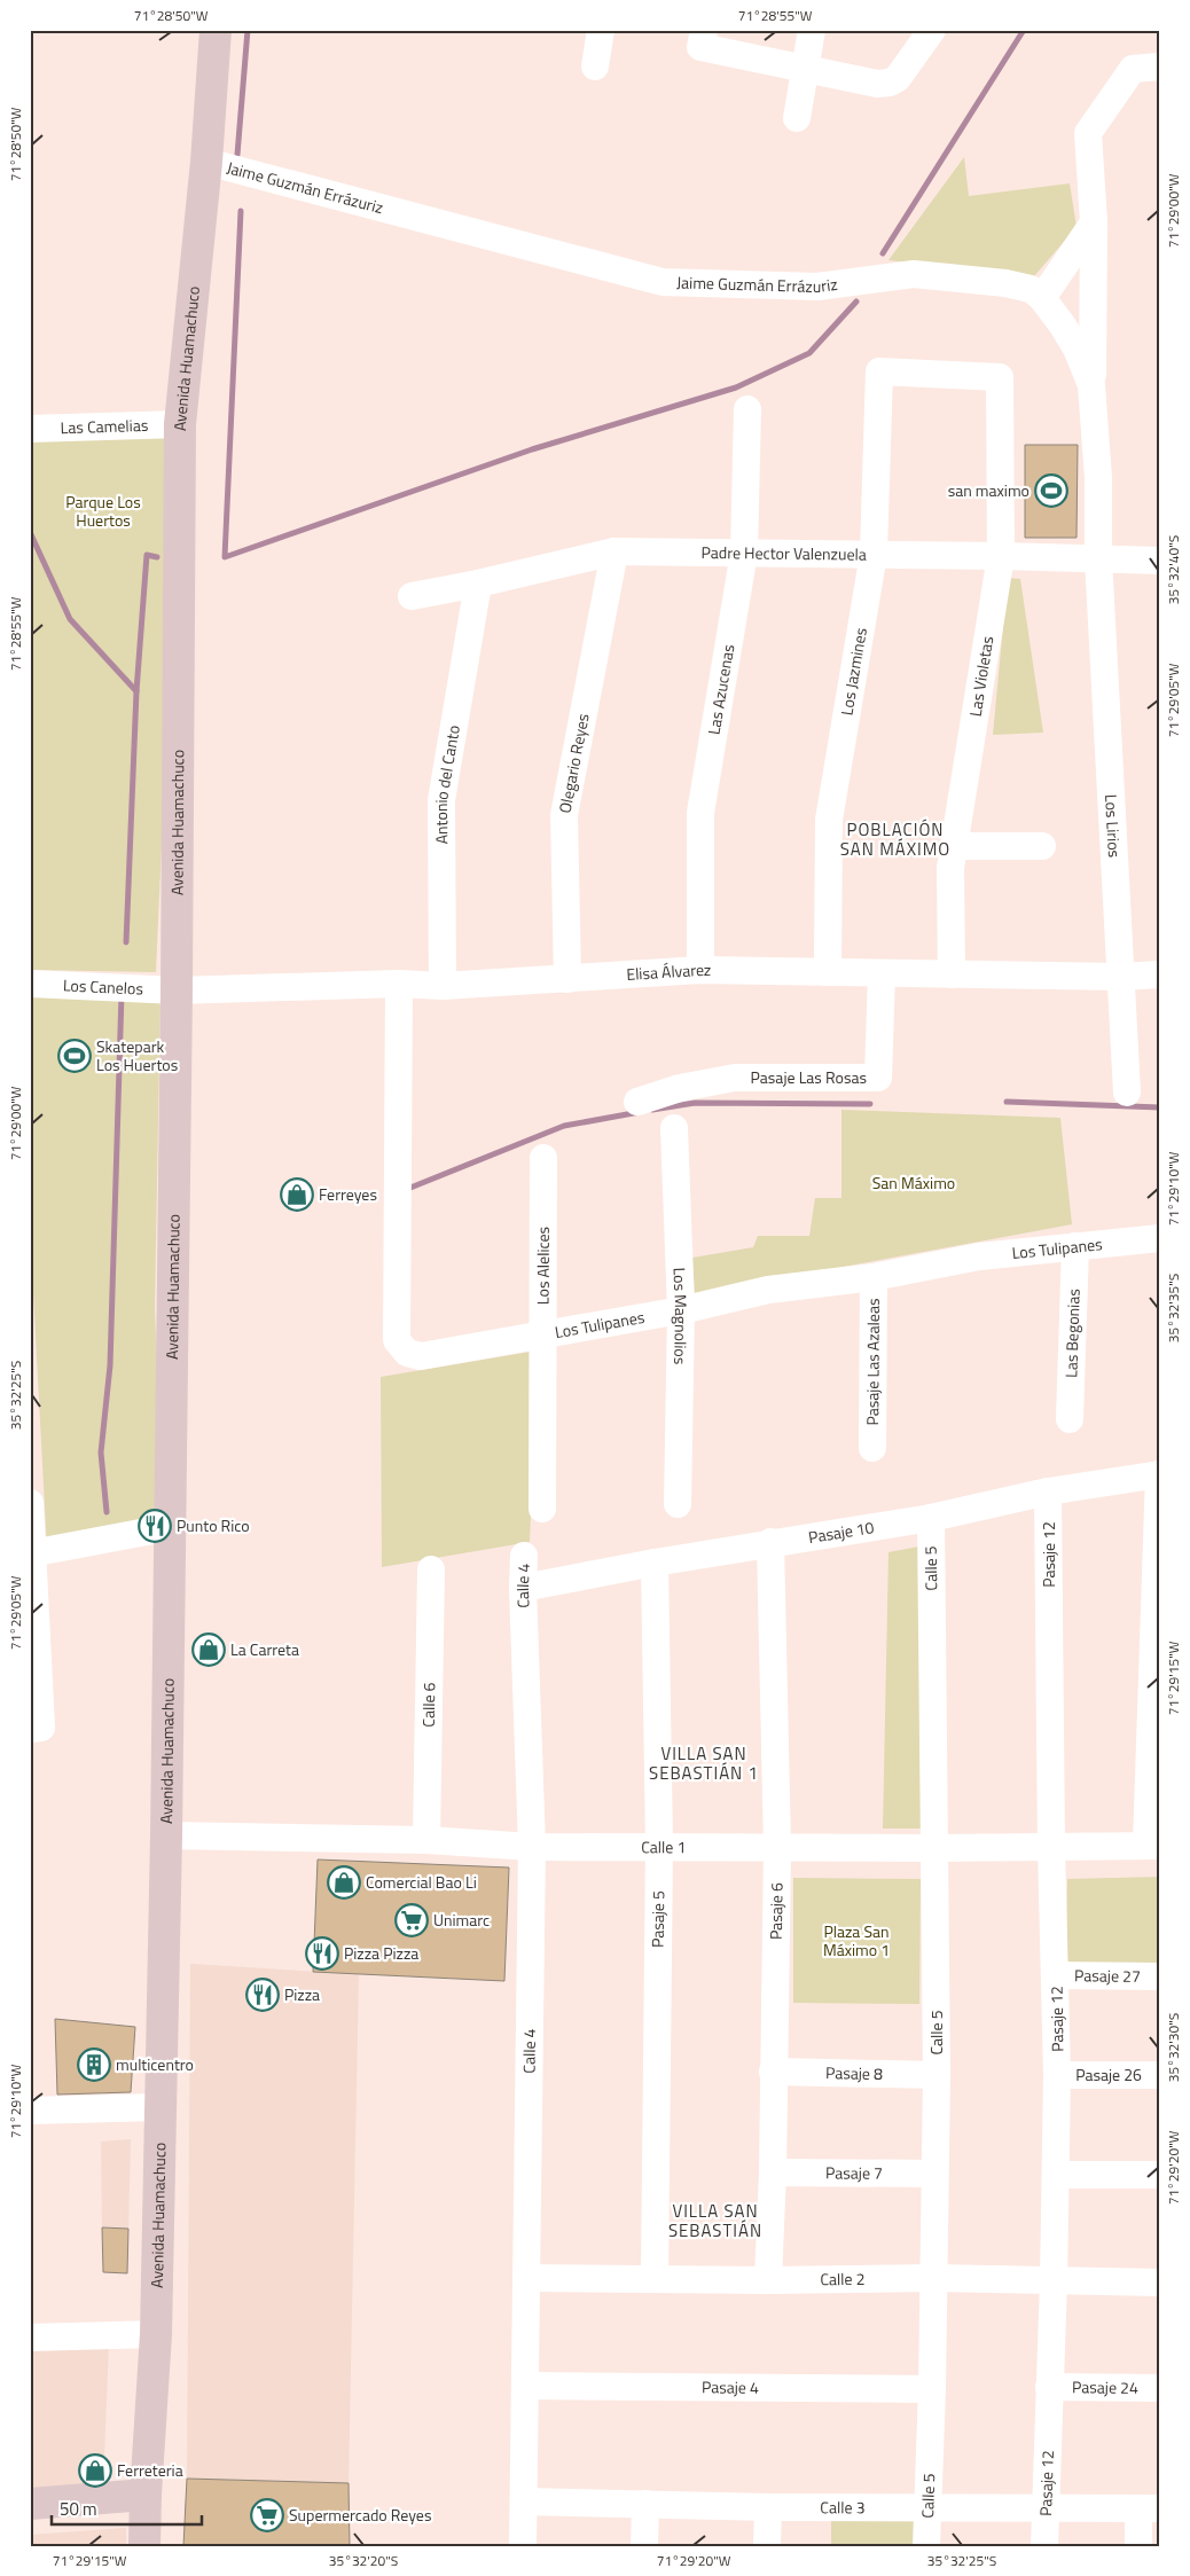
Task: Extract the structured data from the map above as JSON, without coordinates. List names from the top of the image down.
{
  "streets": {
    "main road": ["Avenida Huamachuco"],
    "street": [
      "Jaime Guzmán Errázuriz",
      "Las Camelias",
      "Padre Hector Valenzuela",
      "Los Jazmines",
      "Las Violetas",
      "Las Azucenas",
      "Olegario Reyes",
      "Antonio del Canto",
      "Los Lirios",
      "Elisa Álvarez",
      "Los Canelos",
      "Pasaje Las Rosas",
      "Los Tulipanes",
      "Los Alelices",
      "Los Magnolios",
      "Las Begonias",
      "Pasaje Las Azaleas",
      "Pasaje 10",
      "Pasaje 12",
      "Calle 5",
      "Calle 4",
      "Calle 6",
      "Calle 1",
      "Pasaje 6",
      "Pasaje 5",
      "Pasaje 27",
      "Pasaje 8",
      "Pasaje 26",
      "Pasaje 7",
      "Calle 2",
      "Pasaje 4",
      "Pasaje 24",
      "Calle 3"
    ]
  },
  "crossings": [
    ["Jaime Guzmán Errázuriz", "Avenida Huamachuco"],
    ["Jaime Guzmán Errázuriz", "Padre Hector Valenzuela"],
    ["Jaime Guzmán Errázuriz", "Los Lirios"],
    ["Avenida Huamachuco", "Las Camelias"],
    ["Avenida Huamachuco", "Elisa Álvarez"],
    ["Avenida Huamachuco", "Los Canelos"],
    ["Avenida Huamachuco", "Calle 1"],
    ["Padre Hector Valenzuela", "Los Jazmines"],
    ["Padre Hector Valenzuela", "Las Violetas"],
    ["Padre Hector Valenzuela", "Las Azucenas"],
    ["Padre Hector Valenzuela", "Olegario Reyes"],
    ["Padre Hector Valenzuela", "Antonio del Canto"],
    ["Padre Hector Valenzuela", "Los Lirios"],
    ["Los Jazmines", "Las Violetas"],
    ["Los Jazmines", "Elisa Álvarez"],
    ["Las Violetas", "Elisa Álvarez"],
    ["Las Azucenas", "Elisa Álvarez"],
    ["Olegario Reyes", "Elisa Álvarez"],
    ["Antonio del Canto", "Elisa Álvarez"],
    ["Los Lirios", "Elisa Álvarez"],
    ["Elisa Álvarez", "Los Canelos"],
    ["Elisa Álvarez", "Pasaje Las Rosas"],
    ["Elisa Álvarez", "Los Tulipanes"],
    ["Los Tulipanes", "Los Alelices"],
    ["Los Tulipanes", "Los Magnolios"],
    ["Los Tulipanes", "Las Begonias"],
    ["Los Tulipanes", "Pasaje Las Azaleas"],
    ["Pasaje 10", "Pasaje 12"],
    ["Pasaje 10", "Calle 5"],
    ["Pasaje 10", "Calle 4"],
    ["Pasaje 10", "Pasaje 6"],
    ["Pasaje 10", "Pasaje 5"],
    ["Pasaje 12", "Calle 1"],
    ["Pasaje 12", "Pasaje 27"],
    ["Pasaje 12", "Pasaje 26"],
    ["Pasaje 12", "Calle 2"],
    ["Pasaje 12", "Pasaje 24"],
    ["Pasaje 12", "Calle 3"],
    ["Calle 5", "Calle 1"],
    ["Calle 5", "Pasaje 8"],
    ["Calle 5", "Pasaje 7"],
    ["Calle 5", "Calle 2"],
    ["Calle 5", "Pasaje 4"],
    ["Calle 5", "Calle 3"],
    ["Calle 4", "Calle 1"],
    ["Calle 4", "Calle 2"],
    ["Calle 4", "Pasaje 4"],
    ["Calle 4", "Calle 3"],
    ["Calle 6", "Calle 1"],
    ["Calle 1", "Pasaje 6"],
    ["Calle 1", "Pasaje 5"],
    ["Pasaje 6", "Pasaje 8"],
    ["Pasaje 6", "Pasaje 7"],
    ["Pasaje 6", "Calle 2"],
    ["Pasaje 5", "Calle 2"]
  ],
  "districts": ["POBLACIÓN SAN MÁXIMO", "VILLA SAN SEBASTIÁN 1", "VILLA SAN SEBASTIÁN"],
  "parks": ["Parque Los Huertos", "San Máximo", "Plaza San Máximo 1"],
  "places": {
    "sports": ["san maximo", "Skatepark Los Huertos"],
    "shop": [
      "Ferreyes",
      "La Carreta",
      "Comercial Bao Li",
      "Ferreteria"
    ],
    "restaurant": ["Punto Rico", "Pizza Pizza", "Pizza"],
    "supermarket": ["Unimarc", "Supermercado Reyes"],
    "building": ["multicentro"]
  },
  "scale_bar": "50 m",
  "coordinates": [
    "71°28'50\"W",
    "71°28'55\"W",
    "71°29'00\"W",
    "35°32'40\"S",
    "71°29'05\"W",
    "71°29'10\"W",
    "35°32'35\"S",
    "35°32'25\"S",
    "71°29'15\"W",
    "35°32'30\"S",
    "71°29'20\"W",
    "35°32'20\"S"
  ]
}
